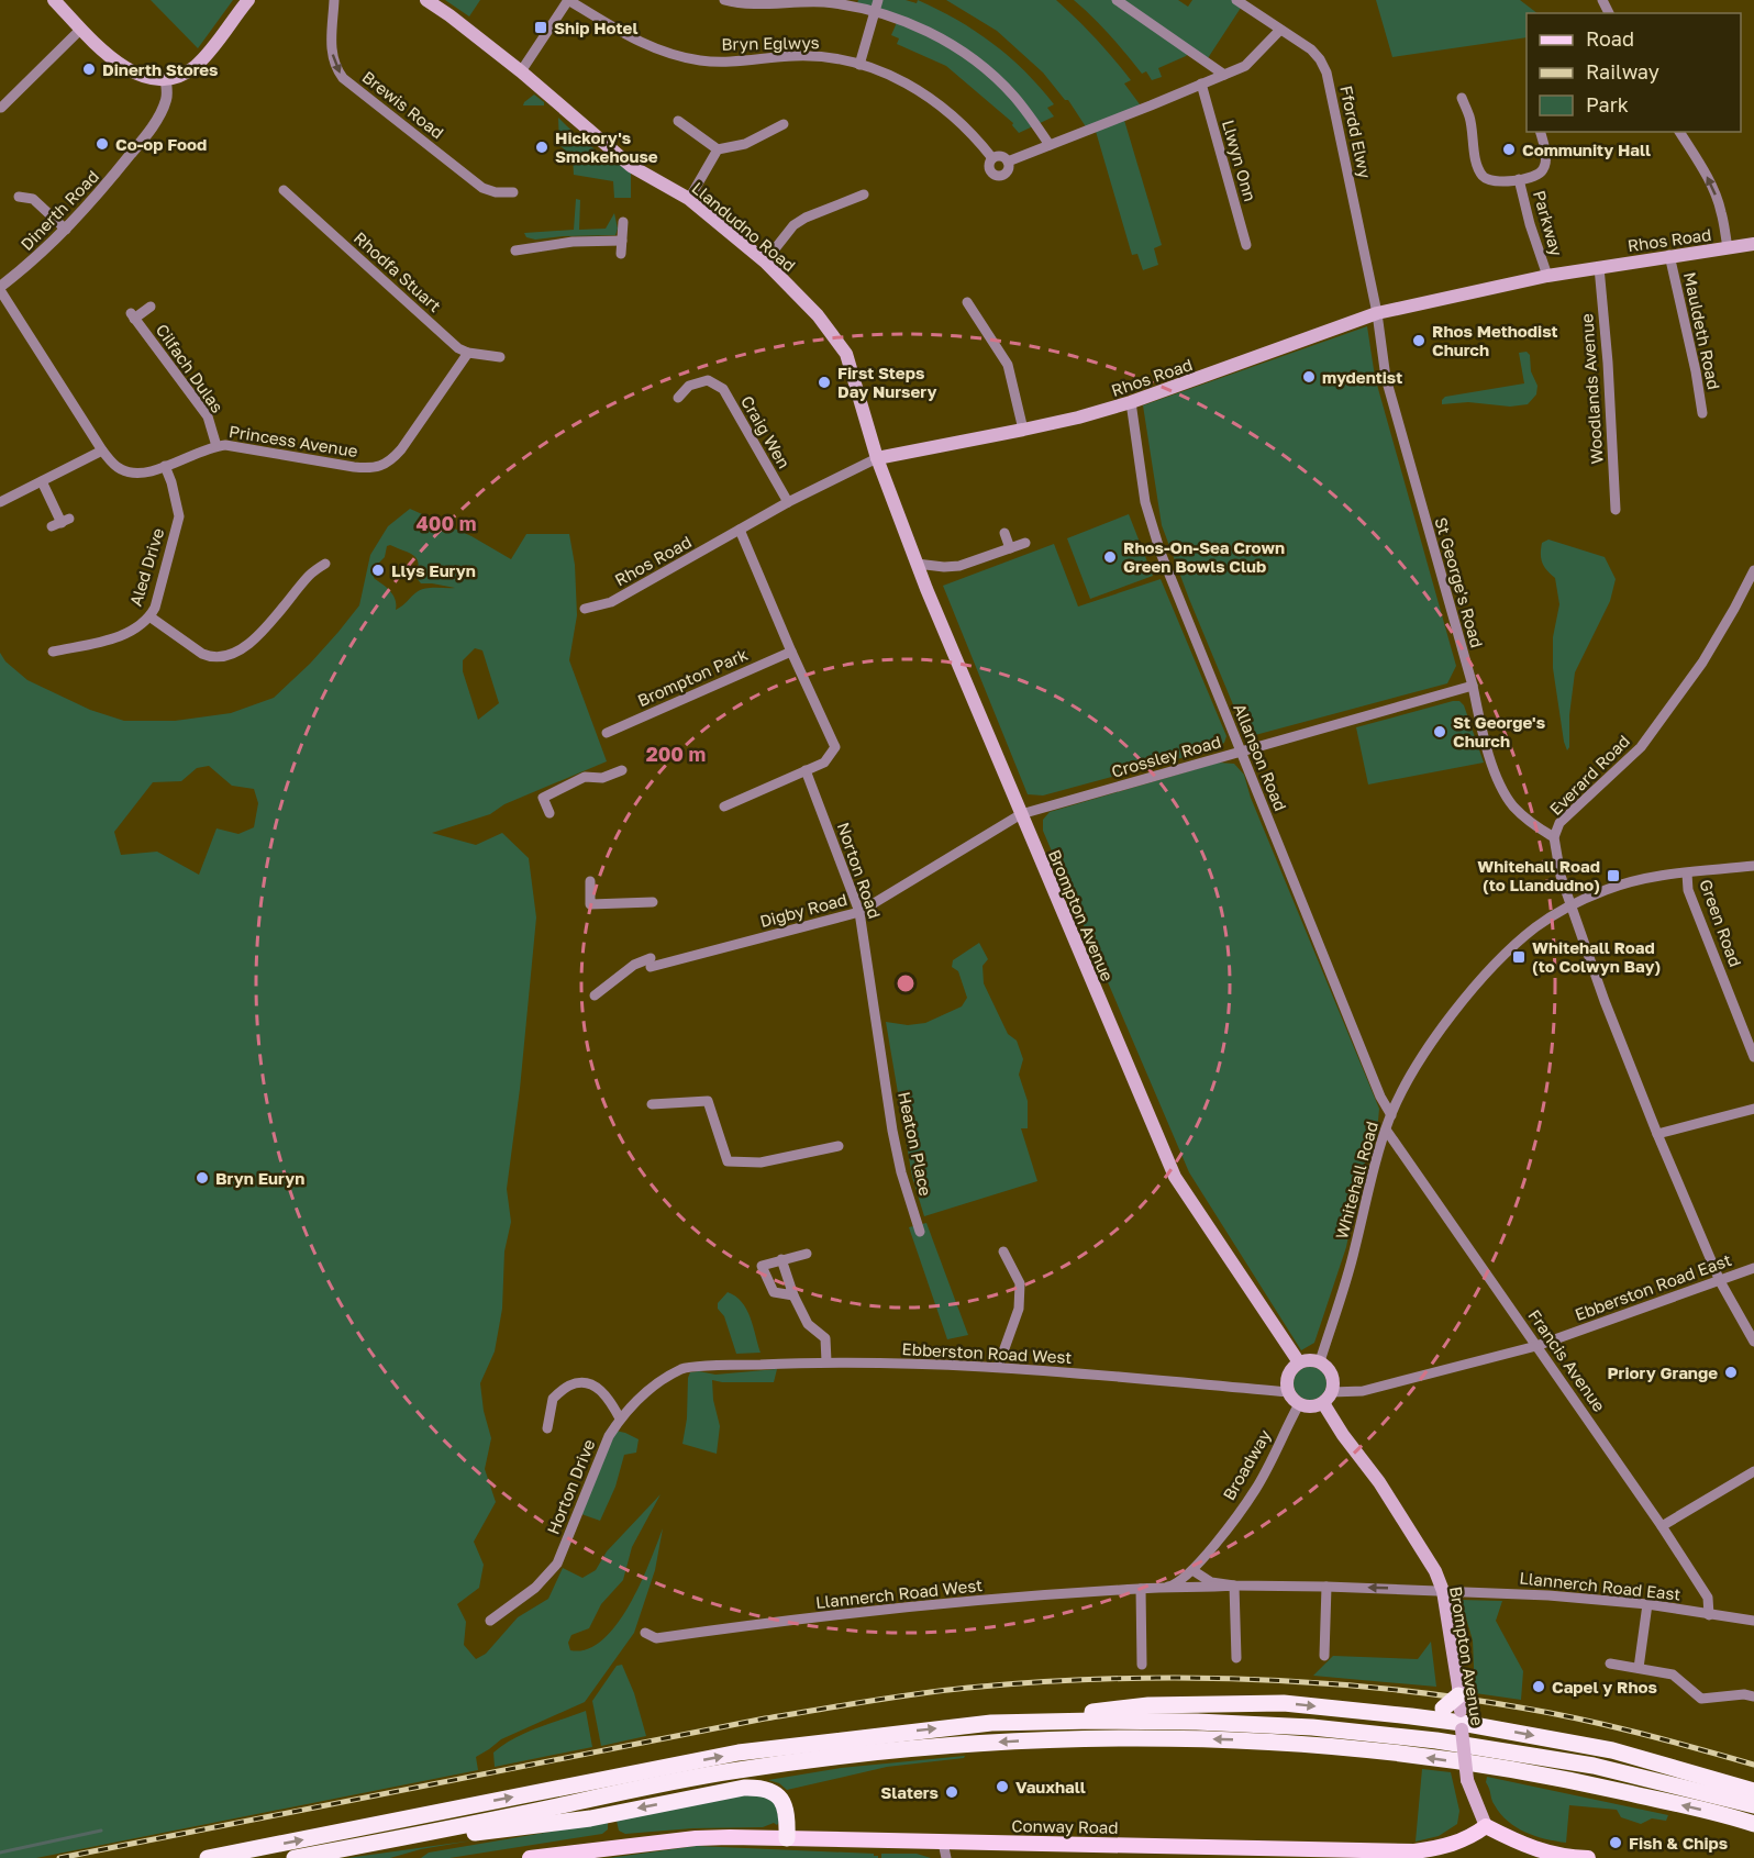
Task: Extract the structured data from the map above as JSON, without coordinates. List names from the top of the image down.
{
  "streets": {
    "main road": [
      "Llandudno Road",
      "Rhos Road",
      "Brompton Avenue",
      "Conway Road"
    ],
    "street": [
      "Bryn Eglwys",
      "Brewis Road",
      "Ffordd Elwy",
      "Llwyn Onn",
      "Dinerth Road",
      "Parkway",
      "Rhodfa Stuart",
      "Mauldeth Road",
      "Cilfach Dulas",
      "Woodlands Avenue",
      "Craig Wen",
      "Princess Avenue",
      "Aled Drive",
      "St George's Road",
      "Brompton Park",
      "Crossley Road",
      "Allanson Road",
      "Everard Road",
      "Norton Road",
      "Digby Road",
      "Green Road",
      "Heaton Place",
      "Whitehall Road",
      "Ebberston Road East",
      "Ebberston Road West",
      "Francis Avenue",
      "Broadway",
      "Horton Drive",
      "Llannerch Road East",
      "Llannerch Road West"
    ]
  },
  "crossings": [
    ["Ffordd Elwy", "Rhos Road"],
    ["Ffordd Elwy", "St George's Road"],
    ["Dinerth Road", "Princess Avenue"],
    ["Parkway", "Rhos Road"],
    ["Llandudno Road", "Rhos Road"],
    ["Llandudno Road", "Brompton Avenue"],
    ["Rhos Road", "Mauldeth Road"],
    ["Rhos Road", "Woodlands Avenue"],
    ["Rhos Road", "Craig Wen"],
    ["Rhos Road", "St George's Road"],
    ["Rhos Road", "Allanson Road"],
    ["Rhos Road", "Brompton Avenue"],
    ["Rhodfa Stuart", "Princess Avenue"],
    ["Cilfach Dulas", "Princess Avenue"],
    ["Princess Avenue", "Aled Drive"],
    ["St George's Road", "Crossley Road"],
    ["St George's Road", "Everard Road"],
    ["Crossley Road", "Allanson Road"],
    ["Crossley Road", "Digby Road"],
    ["Crossley Road", "Brompton Avenue"],
    ["Allanson Road", "Whitehall Road"],
    ["Everard Road", "Whitehall Road"],
    ["Everard Road", "Ebberston Road East"],
    ["Norton Road", "Digby Road"],
    ["Norton Road", "Heaton Place"],
    ["Digby Road", "Brompton Avenue"],
    ["Brompton Avenue", "Whitehall Road"],
    ["Brompton Avenue", "Ebberston Road East"],
    ["Brompton Avenue", "Ebberston Road West"],
    ["Brompton Avenue", "Broadway"],
    ["Brompton Avenue", "Llannerch Road East"],
    ["Brompton Avenue", "Llannerch Road West"],
    ["Brompton Avenue", "Conway Road"],
    ["Green Road", "Whitehall Road"],
    ["Whitehall Road", "Ebberston Road East"],
    ["Whitehall Road", "Ebberston Road West"],
    ["Whitehall Road", "Francis Avenue"],
    ["Whitehall Road", "Broadway"],
    ["Ebberston Road East", "Ebberston Road West"],
    ["Ebberston Road East", "Francis Avenue"],
    ["Ebberston Road East", "Broadway"],
    ["Ebberston Road West", "Broadway"],
    ["Ebberston Road West", "Horton Drive"],
    ["Francis Avenue", "Llannerch Road East"],
    ["Broadway", "Llannerch Road West"],
    ["Llannerch Road East", "Llannerch Road West"]
  ],
  "one_way": ["Brewis Road"],
  "places": {
    "transit": ["Ship Hotel", "Whitehall Road (to Llandudno)", "Whitehall Road (to Colwyn Bay)"],
    "other": [
      "Dinerth Stores",
      "Co-op Food",
      "Hickory's Smokehouse",
      "Community Hall",
      "Rhos Methodist Church",
      "mydentist",
      "First Steps Day Nursery",
      "Rhos-On-Sea Crown Green Bowls Club",
      "Llys Euryn",
      "St George's Church",
      "Bryn Euryn",
      "Priory Grange",
      "Capel y Rhos",
      "Vauxhall",
      "Slaters",
      "Fish & Chips"
    ]
  },
  "legend": ["Road", "Railway", "Park"],
  "rings": ["400 m", "200 m"]
}
